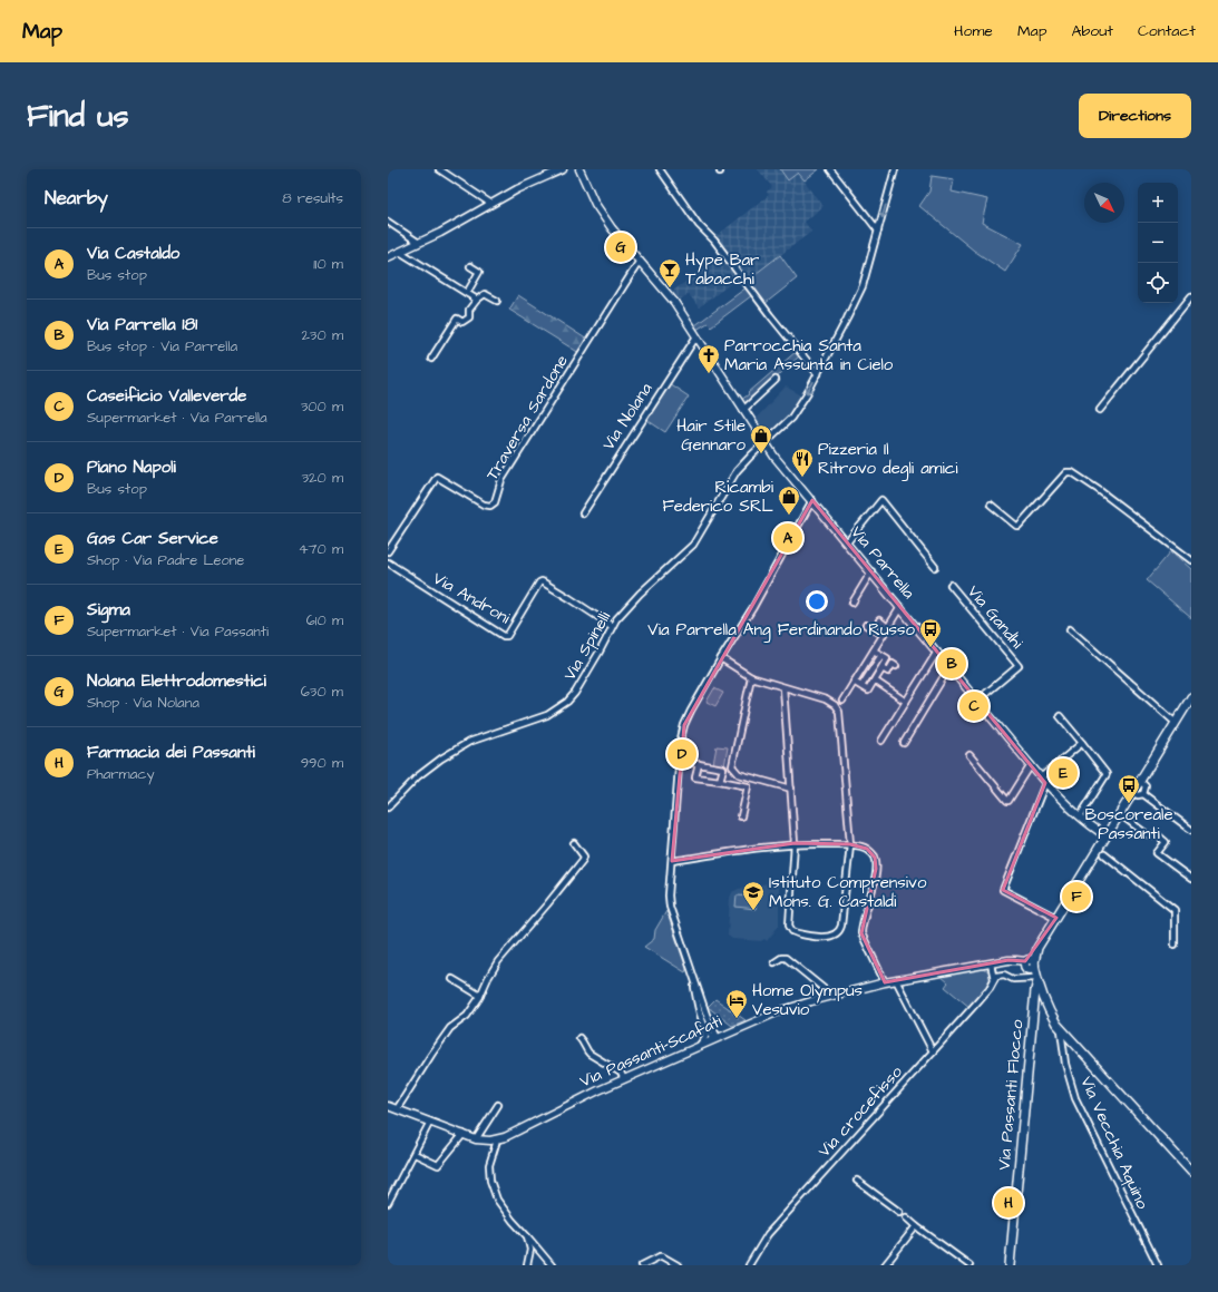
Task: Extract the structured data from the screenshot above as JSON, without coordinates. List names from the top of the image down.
{
  "streets": {
    "main road": ["Via Passanti Flocco"],
    "street": [
      "Via Nolana",
      "Traversa Sardone",
      "Via Parrella",
      "Via Androni",
      "Via Gandhi",
      "Via Spinelli",
      "Via Passanti-Scafati",
      "Via crocefisso",
      "Via Vecchia Aquino"
    ]
  },
  "crossings": [
    ["Via Parrella", "Via Gandhi"],
    ["Via Parrella", "Via Spinelli"],
    ["Via Androni", "Via Spinelli"]
  ],
  "places": {
    "bar": ["Hype Bar Tabacchi"],
    "church": ["Parrocchia Santa Maria Assunta in Cielo"],
    "shop": ["Hair Stile Gennaro", "Ricambi Federico SRL"],
    "restaurant": ["Pizzeria Il Ritrovo degli amici"],
    "bus stop": ["Via Parrella Ang Ferdinando Russo", "Boscoreale Passanti"],
    "school or university": ["Istituto Comprensivo Mons. G. Castaldi"],
    "hotel": ["Home Olympus Vesuvio"]
  },
  "north": "bottom right",
  "page": {
    "header": "Map",
    "nav": [
      "Home",
      "Map",
      "About",
      "Contact"
    ],
    "buttons": "Directions",
    "title": "Find us",
    "heading": ["Nearby", "8 results"],
    "map_buttons": ["+", "−"],
    "list": [
      {
        "mark": "A",
        "name": "Via Castaldo",
        "note": "Bus stop",
        "value": "110 m"
      },
      {
        "mark": "B",
        "name": "Via Parrella 181",
        "note": "Bus stop · Via Parrella",
        "value": "230 m"
      },
      {
        "mark": "C",
        "name": "Caseificio Valleverde",
        "note": "Supermarket · Via Parrella",
        "value": "300 m"
      },
      {
        "mark": "D",
        "name": "Piano Napoli",
        "note": "Bus stop",
        "value": "320 m"
      },
      {
        "mark": "E",
        "name": "Gas Car Service",
        "note": "Shop · Via Padre Leone",
        "value": "470 m"
      },
      {
        "mark": "F",
        "name": "Sigma",
        "note": "Supermarket · Via Passanti",
        "value": "610 m"
      },
      {
        "mark": "G",
        "name": "Nolana Elettrodomestici",
        "note": "Shop · Via Nolana",
        "value": "630 m"
      },
      {
        "mark": "H",
        "name": "Farmacia dei Passanti",
        "note": "Pharmacy",
        "value": "990 m"
      }
    ],
    "pins": [
      "G",
      "A",
      "B",
      "C",
      "D",
      "E",
      "F",
      "H"
    ]
  }
}
